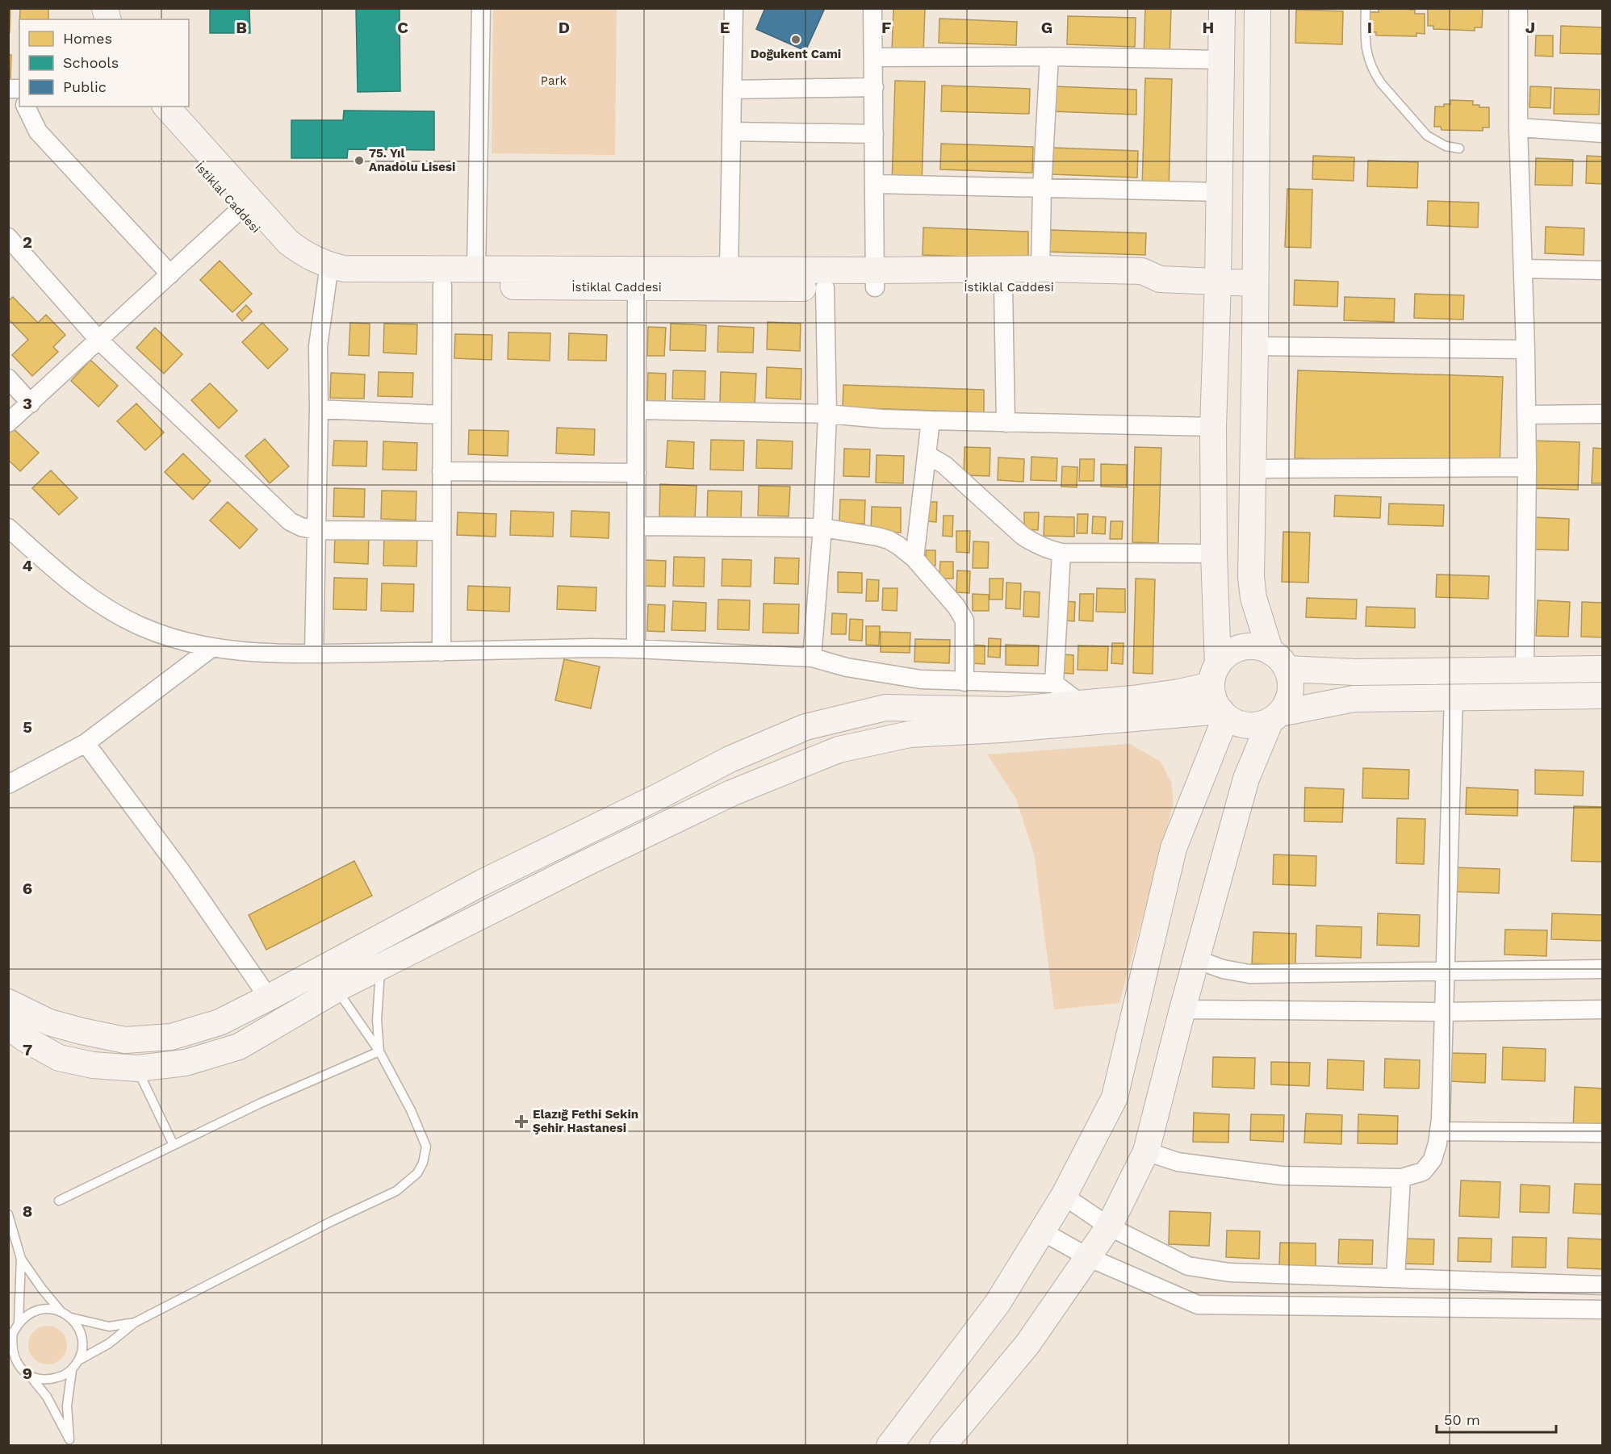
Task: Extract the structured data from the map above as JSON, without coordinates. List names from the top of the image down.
{
  "streets": {
    "street": ["İstiklal Caddesi"]
  },
  "parks": ["Park"],
  "places": {
    "other": ["Doğukent Cami", "75. Yıl Anadolu Lisesi"],
    "health": ["Elazığ Fethi Sekin Şehir Hastanesi"]
  },
  "legend": ["Homes", "Schools", "Public"],
  "scale_bar": "50 m",
  "grid": {
    "columns": [
      "B",
      "C",
      "D",
      "E",
      "F",
      "G",
      "H",
      "I",
      "J"
    ],
    "rows": [
      "2",
      "3",
      "4",
      "5",
      "6",
      "7",
      "8",
      "9"
    ]
  }
}
